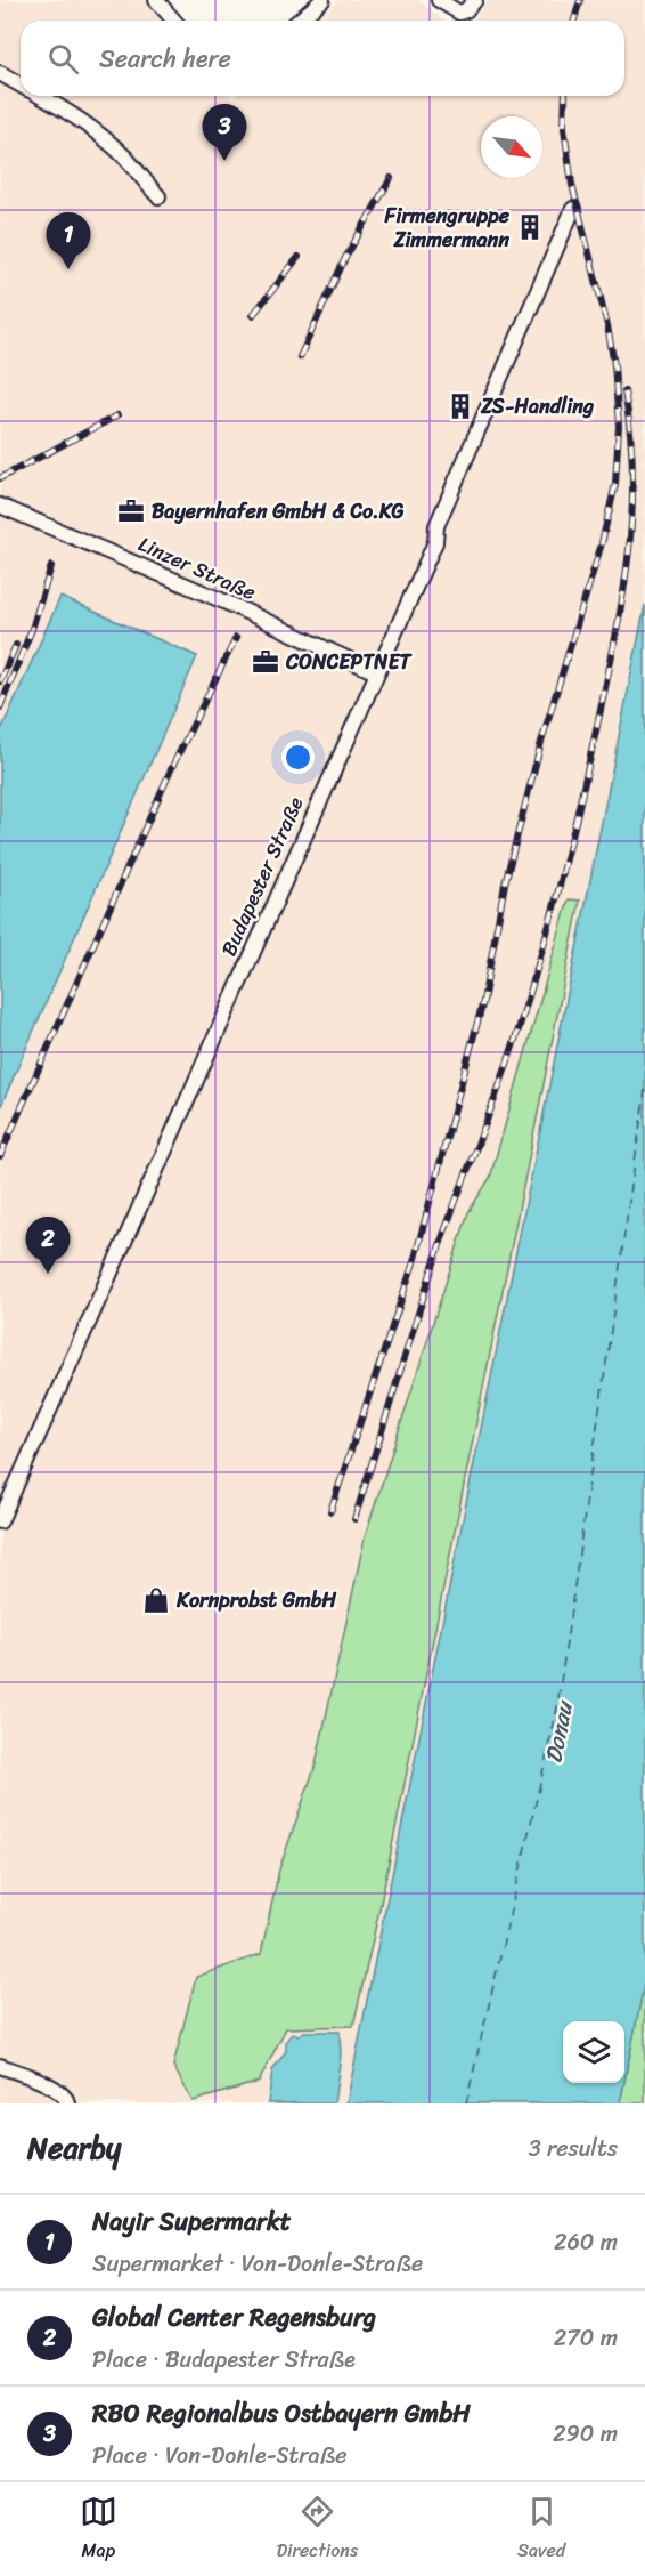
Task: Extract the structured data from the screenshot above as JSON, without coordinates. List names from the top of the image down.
{
  "streets": {
    "street": ["Linzer Straße", "Budapester Straße"]
  },
  "crossings": [
    ["Linzer Straße", "Budapester Straße"]
  ],
  "water": ["Donau"],
  "places": {
    "building": ["Firmengruppe Zimmermann", "ZS-Handling"],
    "office": ["Bayernhafen GmbH & Co.KG", "CONCEPTNET"],
    "shop": ["Kornprobst GmbH"]
  },
  "north": "bottom right",
  "page": {
    "search": "Search here",
    "pins": ["3", "1", "2"],
    "heading": ["Nearby", "3 results"],
    "list": [
      {
        "mark": "1",
        "name": "Nayir Supermarkt",
        "note": "Supermarket · Von-Donle-Straße",
        "value": "260 m"
      },
      {
        "mark": "2",
        "name": "Global Center Regensburg",
        "note": "Place · Budapester Straße",
        "value": "270 m"
      },
      {
        "mark": "3",
        "name": "RBO Regionalbus Ostbayern GmbH",
        "note": "Place · Von-Donle-Straße",
        "value": "290 m"
      }
    ],
    "nav": ["Map", "Directions", "Saved"]
  }
}
